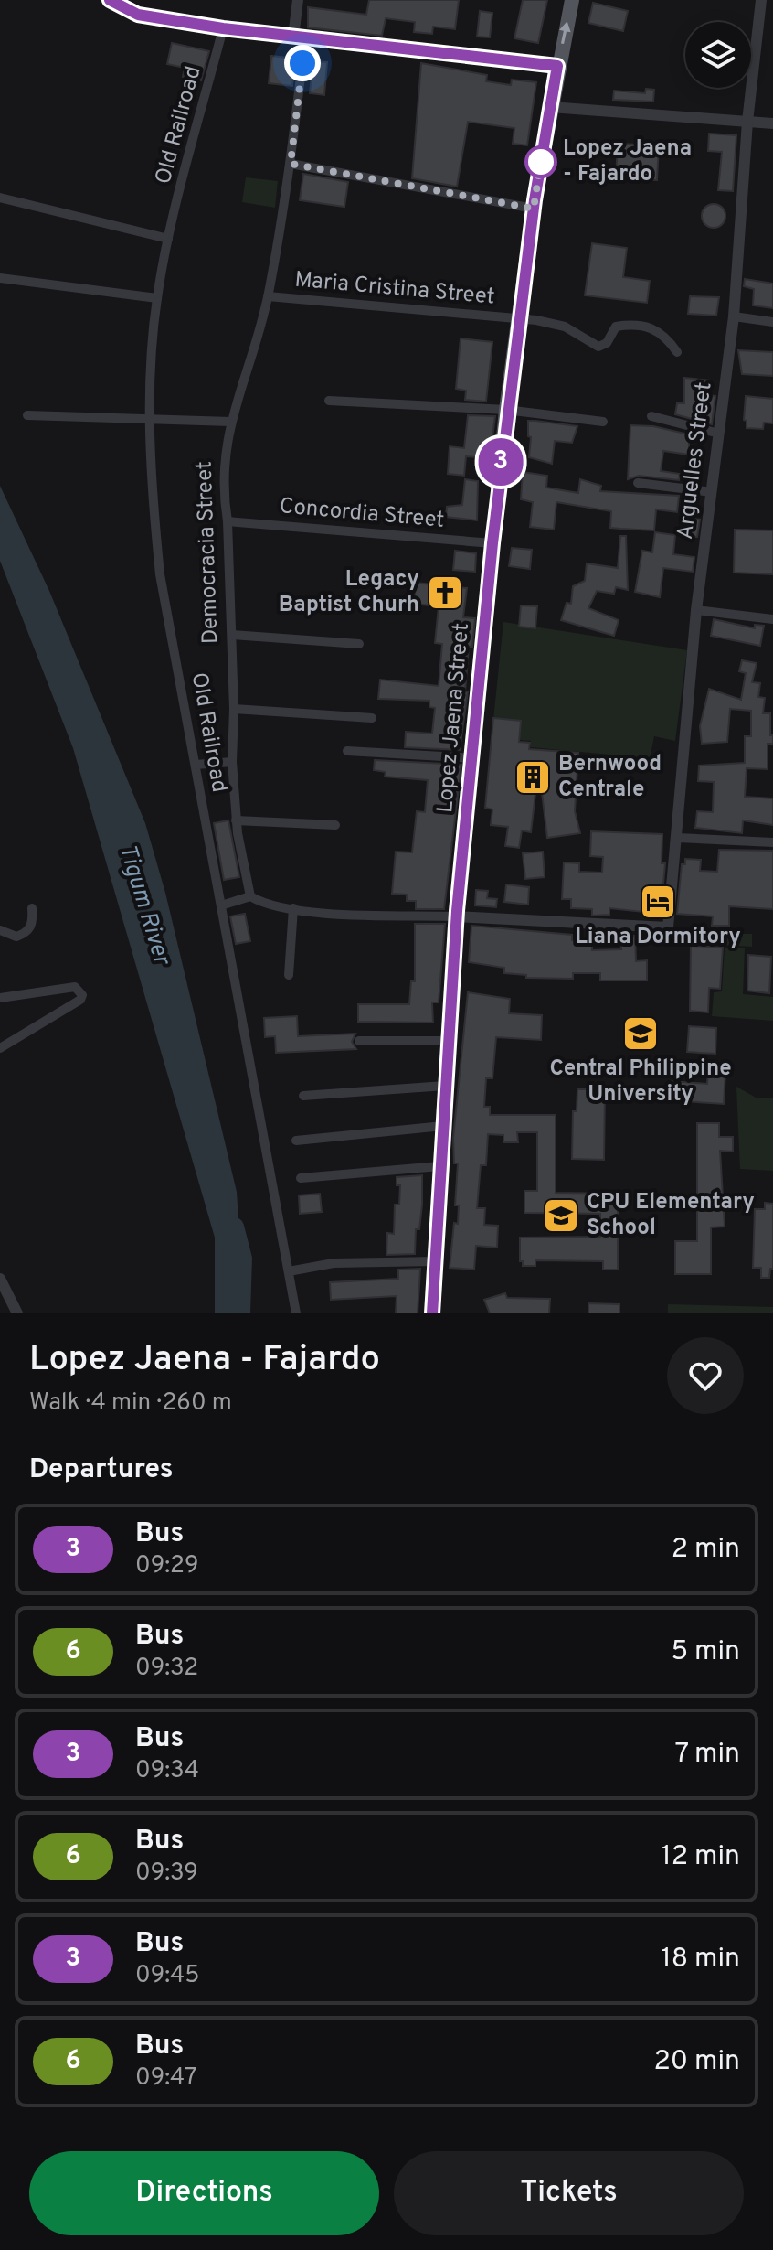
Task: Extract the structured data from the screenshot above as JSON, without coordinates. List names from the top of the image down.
{
  "streets": {
    "main road": ["Lopez Jaena Street"],
    "street": [
      "Old Railroad",
      "Maria Cristina Street",
      "Arguelles Street",
      "Concordia Street",
      "Democracia Street"
    ]
  },
  "crossings": [
    ["Maria Cristina Street", "Democracia Street"],
    ["Maria Cristina Street", "Lopez Jaena Street"],
    ["Arguelles Street", "Lopez Jaena Street"],
    ["Concordia Street", "Democracia Street"],
    ["Concordia Street", "Lopez Jaena Street"]
  ],
  "water": ["Tigum River"],
  "places": {
    "other": ["Lopez Jaena - Fajardo"],
    "church": ["Legacy Baptist Churh"],
    "building": ["Bernwood Centrale"],
    "hotel": ["Liana Dormitory"],
    "school or university": ["Central Philippine University", "CPU Elementary School"]
  },
  "lines": ["bus line 3"],
  "page": {
    "on_map": "3",
    "heading": [
      ["Lopez Jaena - Fajardo", "Walk · 4 min · 260 m"],
      "Departures"
    ],
    "list": [
      {
        "mark": "3",
        "name": "Bus",
        "note": "09:29",
        "value": "2 min"
      },
      {
        "mark": "6",
        "name": "Bus",
        "note": "09:32",
        "value": "5 min"
      },
      {
        "mark": "3",
        "name": "Bus",
        "note": "09:34",
        "value": "7 min"
      },
      {
        "mark": "6",
        "name": "Bus",
        "note": "09:39",
        "value": "12 min"
      },
      {
        "mark": "3",
        "name": "Bus",
        "note": "09:45",
        "value": "18 min"
      },
      {
        "mark": "6",
        "name": "Bus",
        "note": "09:47",
        "value": "20 min"
      }
    ],
    "buttons": ["Directions", "Tickets"]
  }
}
